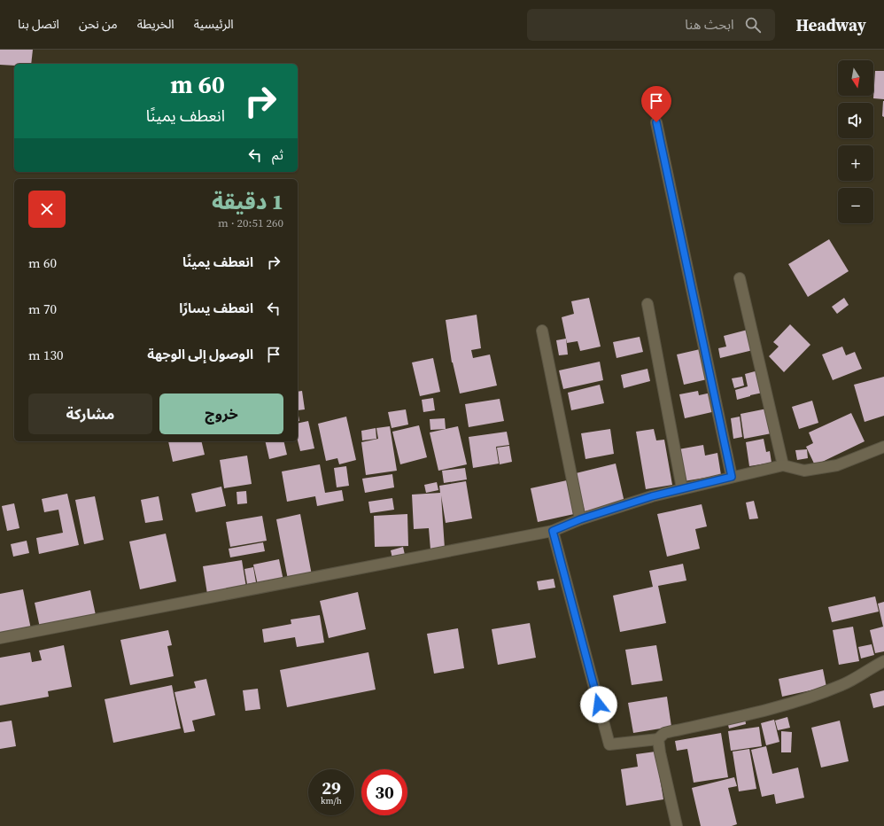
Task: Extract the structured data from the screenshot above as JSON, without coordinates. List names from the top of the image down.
{
  "north": "bottom",
  "page": {
    "header": "Headway",
    "search": "ابحث هنا",
    "nav": [
      "الرئيسية",
      "الخريطة",
      "من نحن",
      "اتصل بنا"
    ],
    "map_buttons": ["+", "−"],
    "turn": ["60 m", "انعطف يمينًا"],
    "then": "ثم",
    "heading": ["1 دقيقة", "260 m · 20:51"],
    "list": [
      {
        "name": "انعطف يمينًا",
        "value": "60 m"
      },
      {
        "name": "انعطف يسارًا",
        "value": "70 m"
      },
      {
        "name": "الوصول إلى الوجهة",
        "value": "130 m"
      }
    ],
    "buttons": ["خروج", "مشاركة"],
    "speed": "29 km/h",
    "limit": "30"
  }
}
